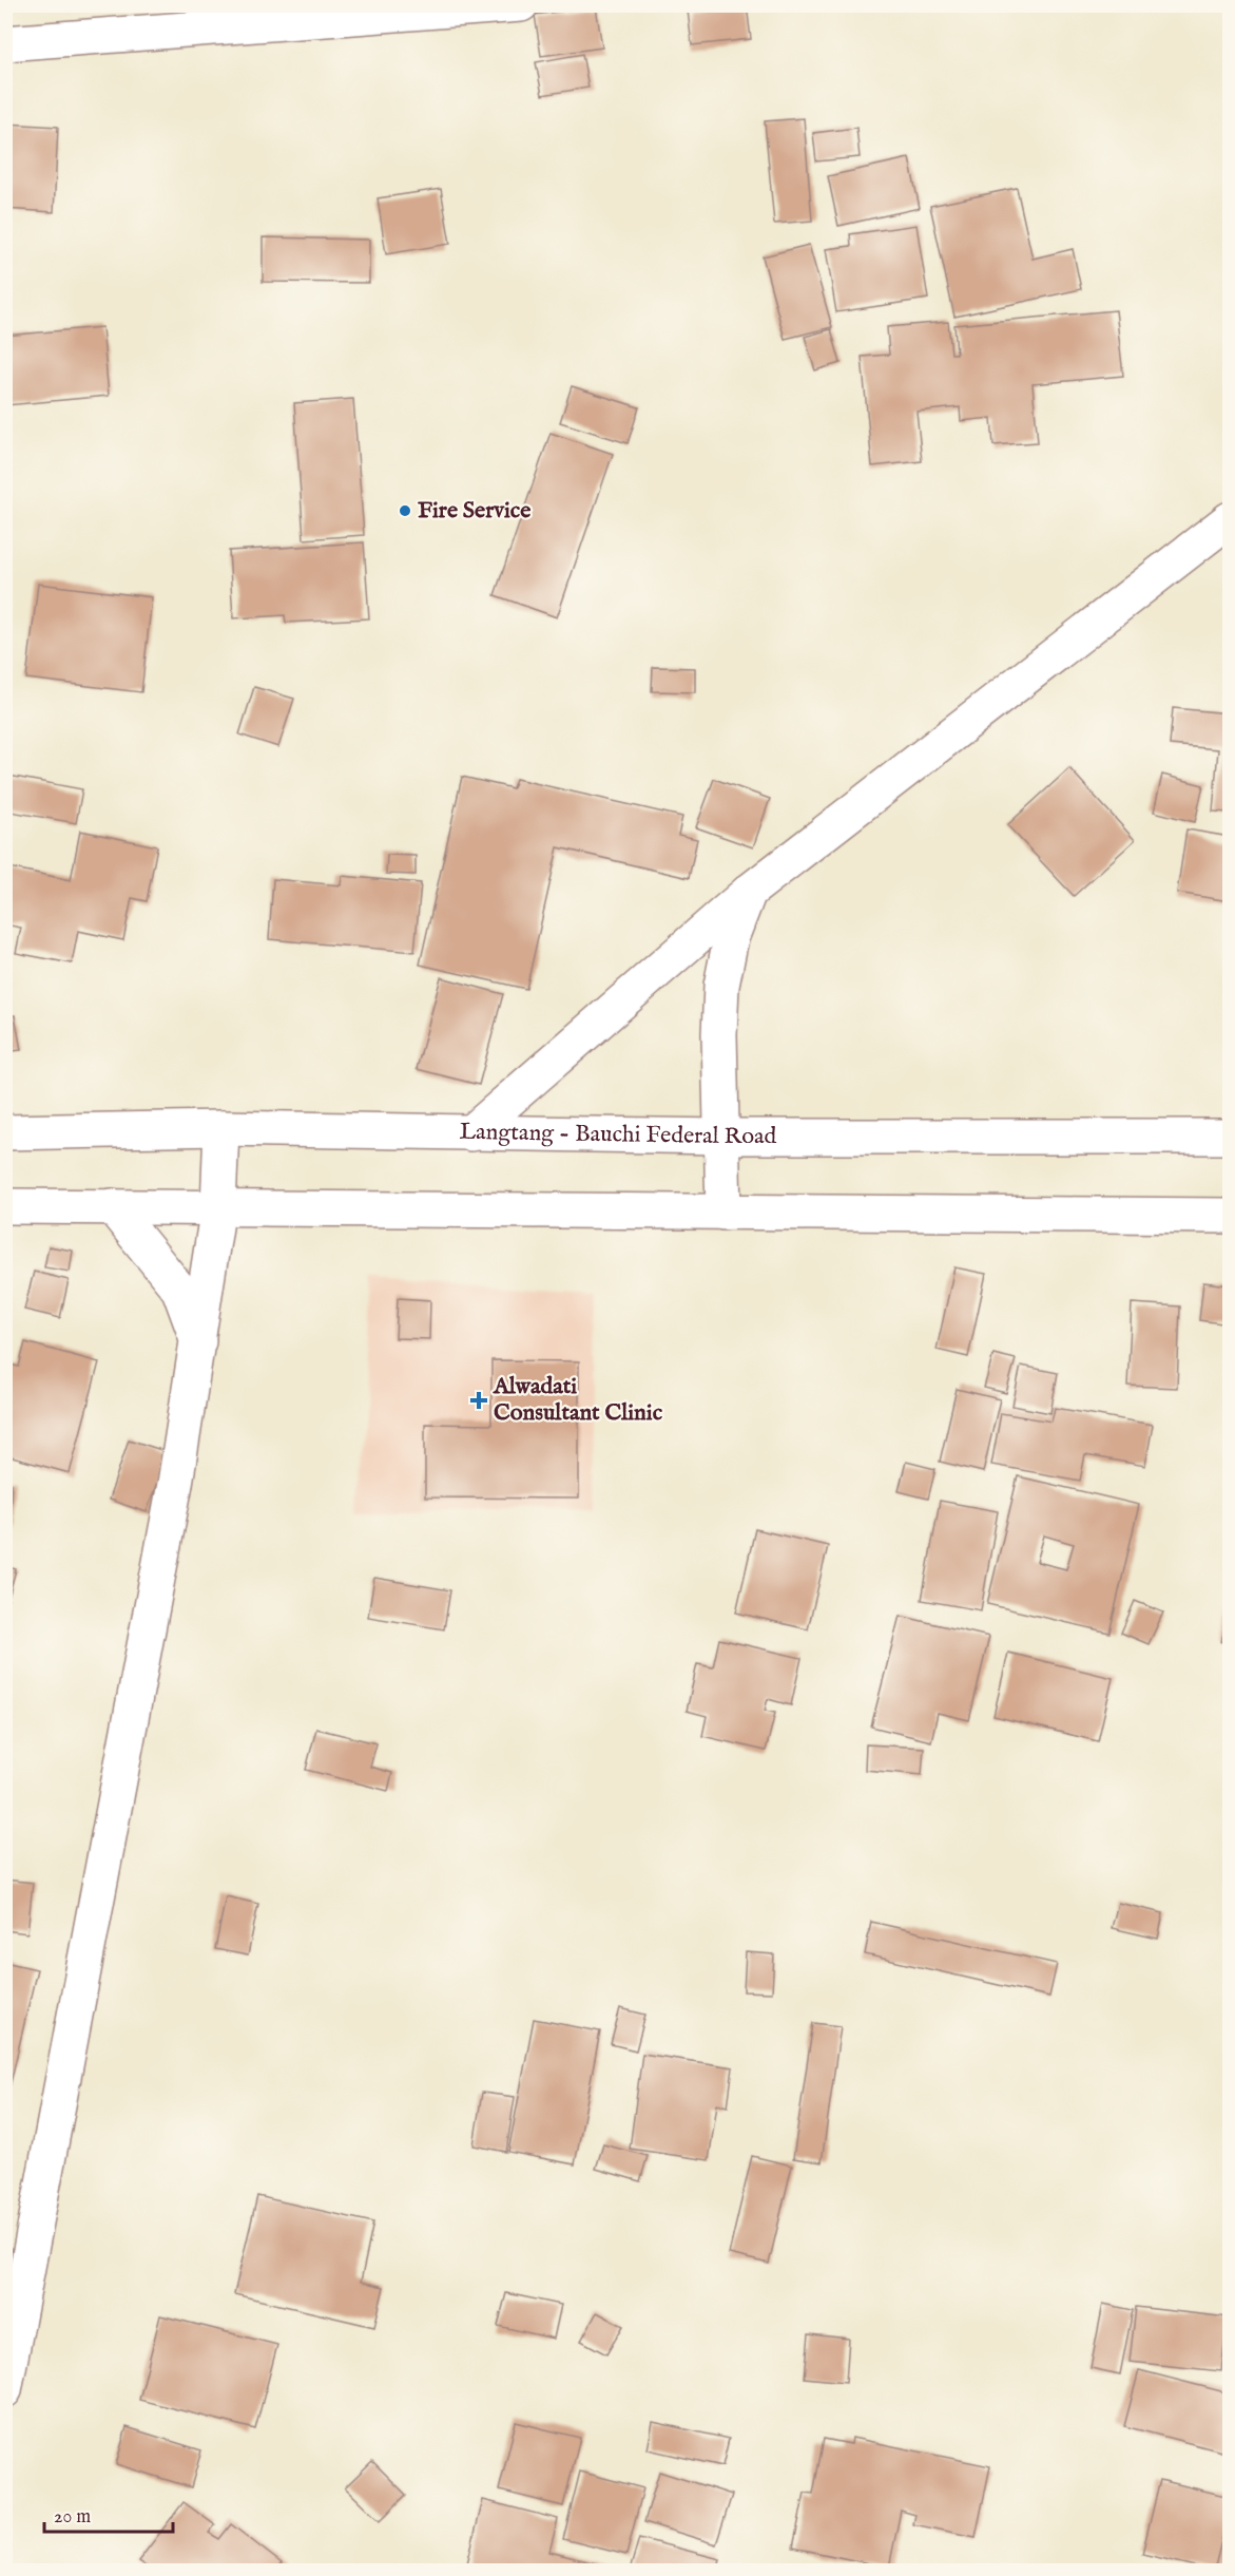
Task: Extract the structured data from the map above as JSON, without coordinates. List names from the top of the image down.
{
  "streets": {
    "main road": ["Langtang - Bauchi Federal Road"]
  },
  "places": {
    "other": ["Fire Service"],
    "health": ["Alwadati Consultant Clinic"]
  },
  "scale_bar": "20 m"
}
